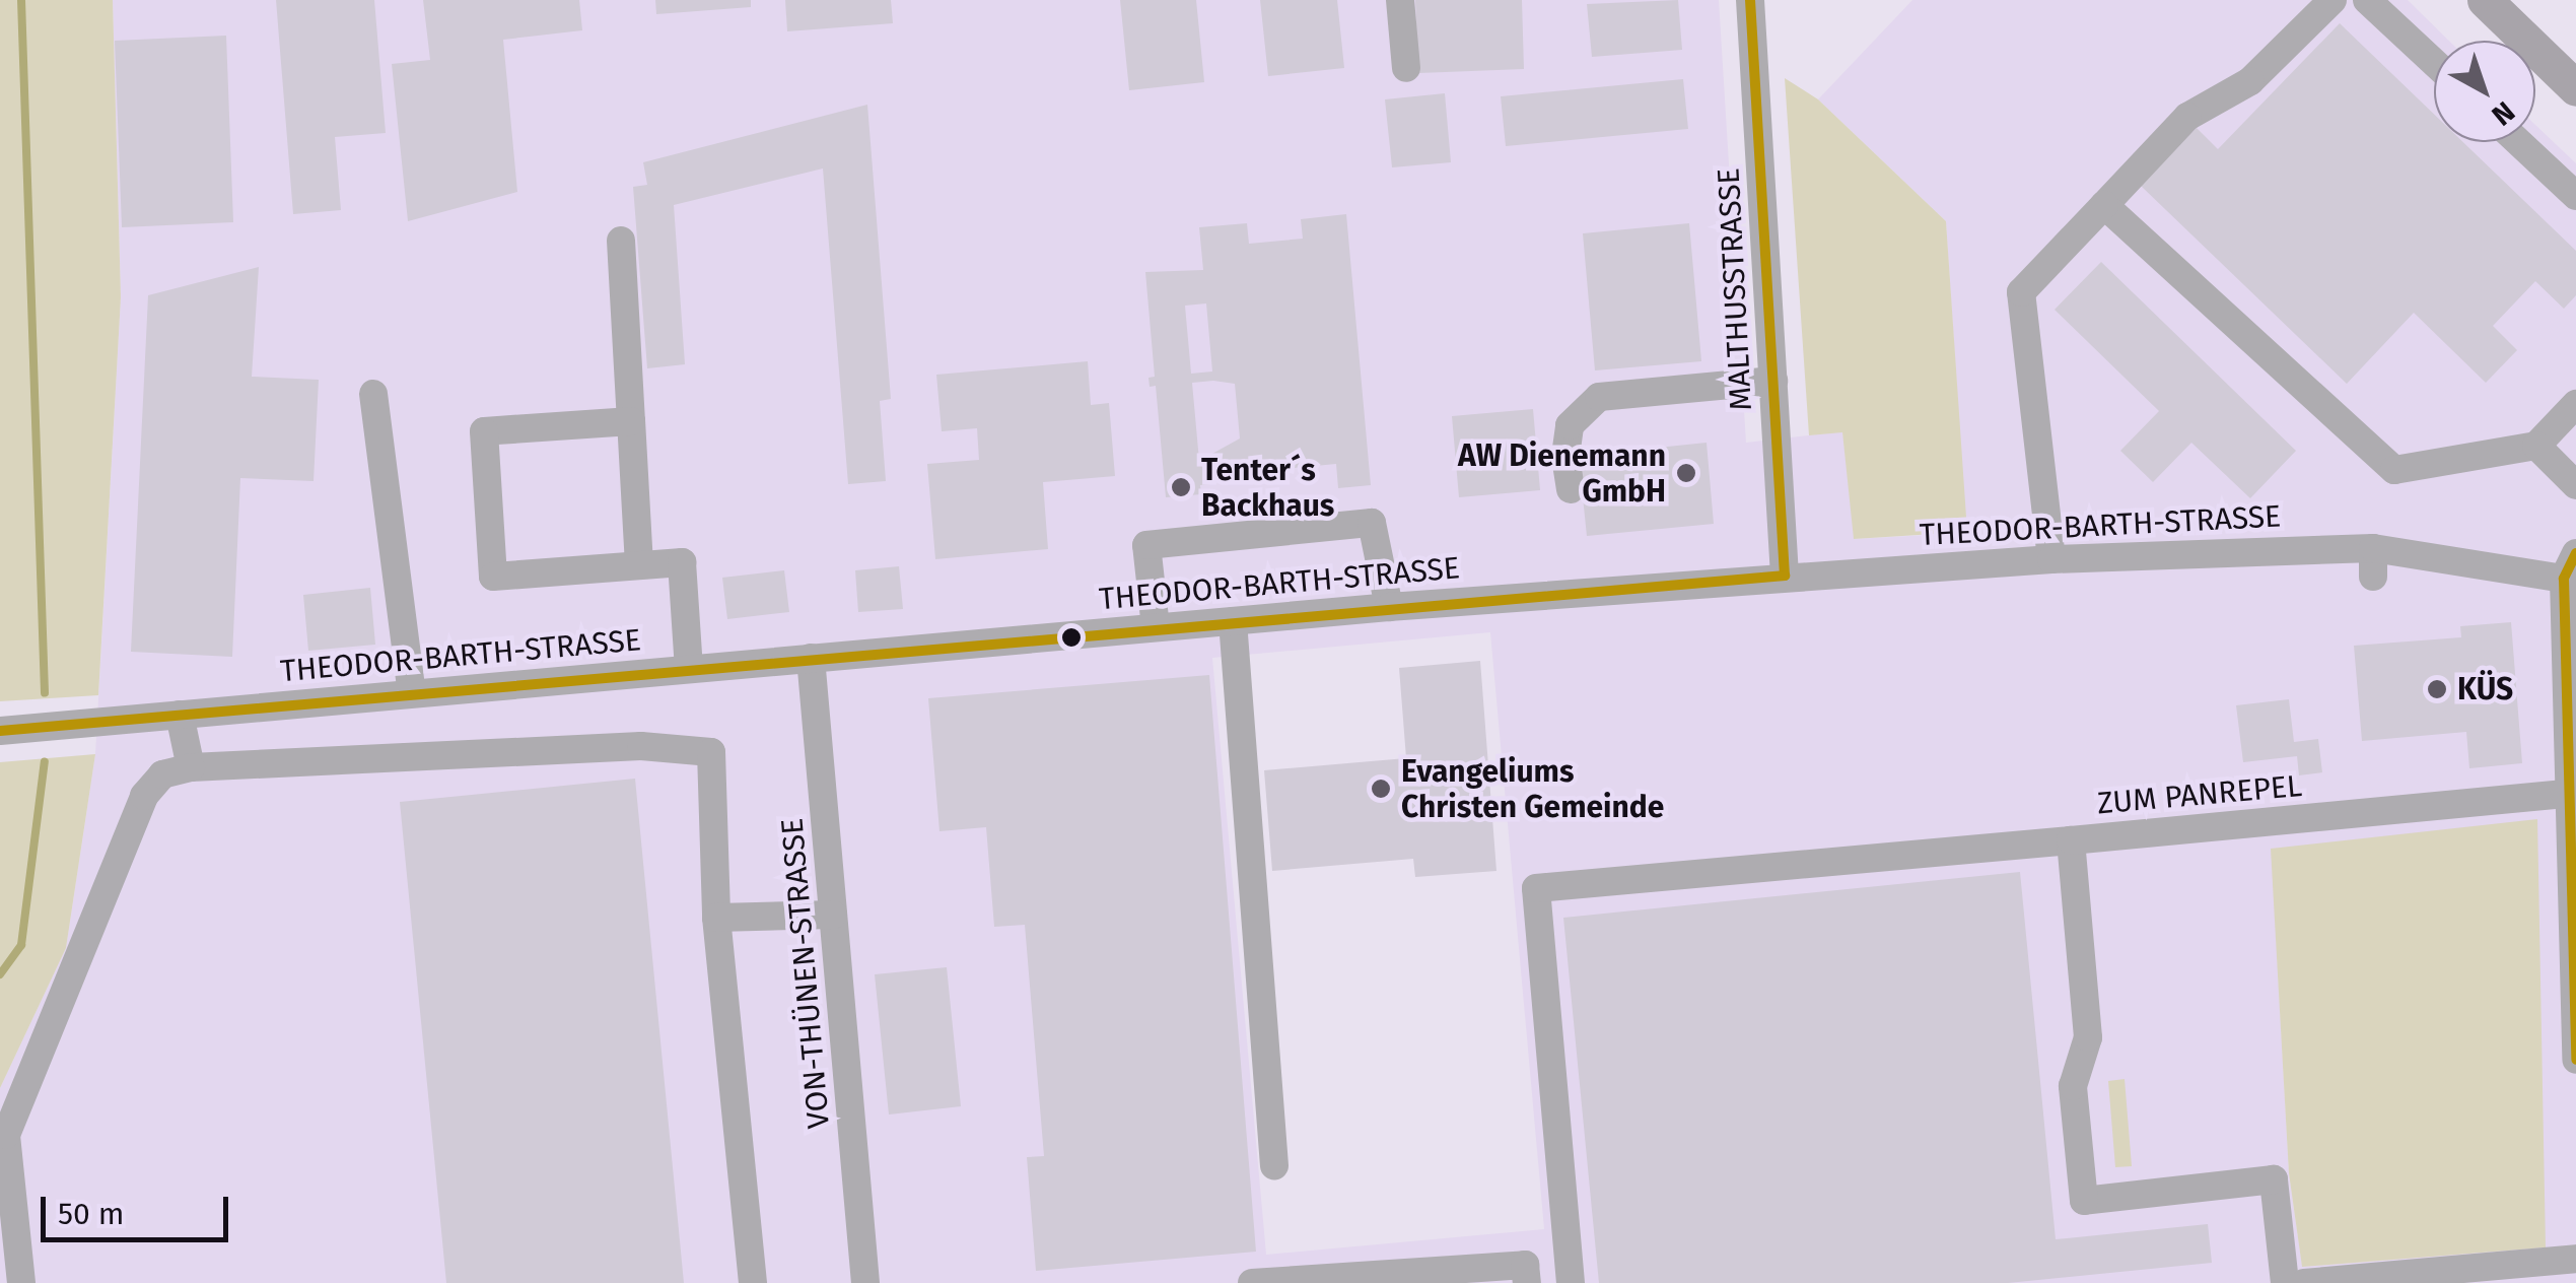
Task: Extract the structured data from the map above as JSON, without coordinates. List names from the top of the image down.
{
  "streets": {
    "street": [
      "MALTHUSSTRASSE",
      "THEODOR-BARTH-STRASSE",
      "ZUM PANREPEL",
      "VON-THÜNEN-STRASSE"
    ]
  },
  "crossings": [
    ["MALTHUSSTRASSE", "THEODOR-BARTH-STRASSE"],
    ["THEODOR-BARTH-STRASSE", "VON-THÜNEN-STRASSE"]
  ],
  "places": [
    "AW Dienemann GmbH",
    "Tenter´s Backhaus",
    "KÜS",
    "Evangeliums Christen Gemeinde"
  ],
  "scale_bar": "50 m",
  "north": "bottom right"
}
